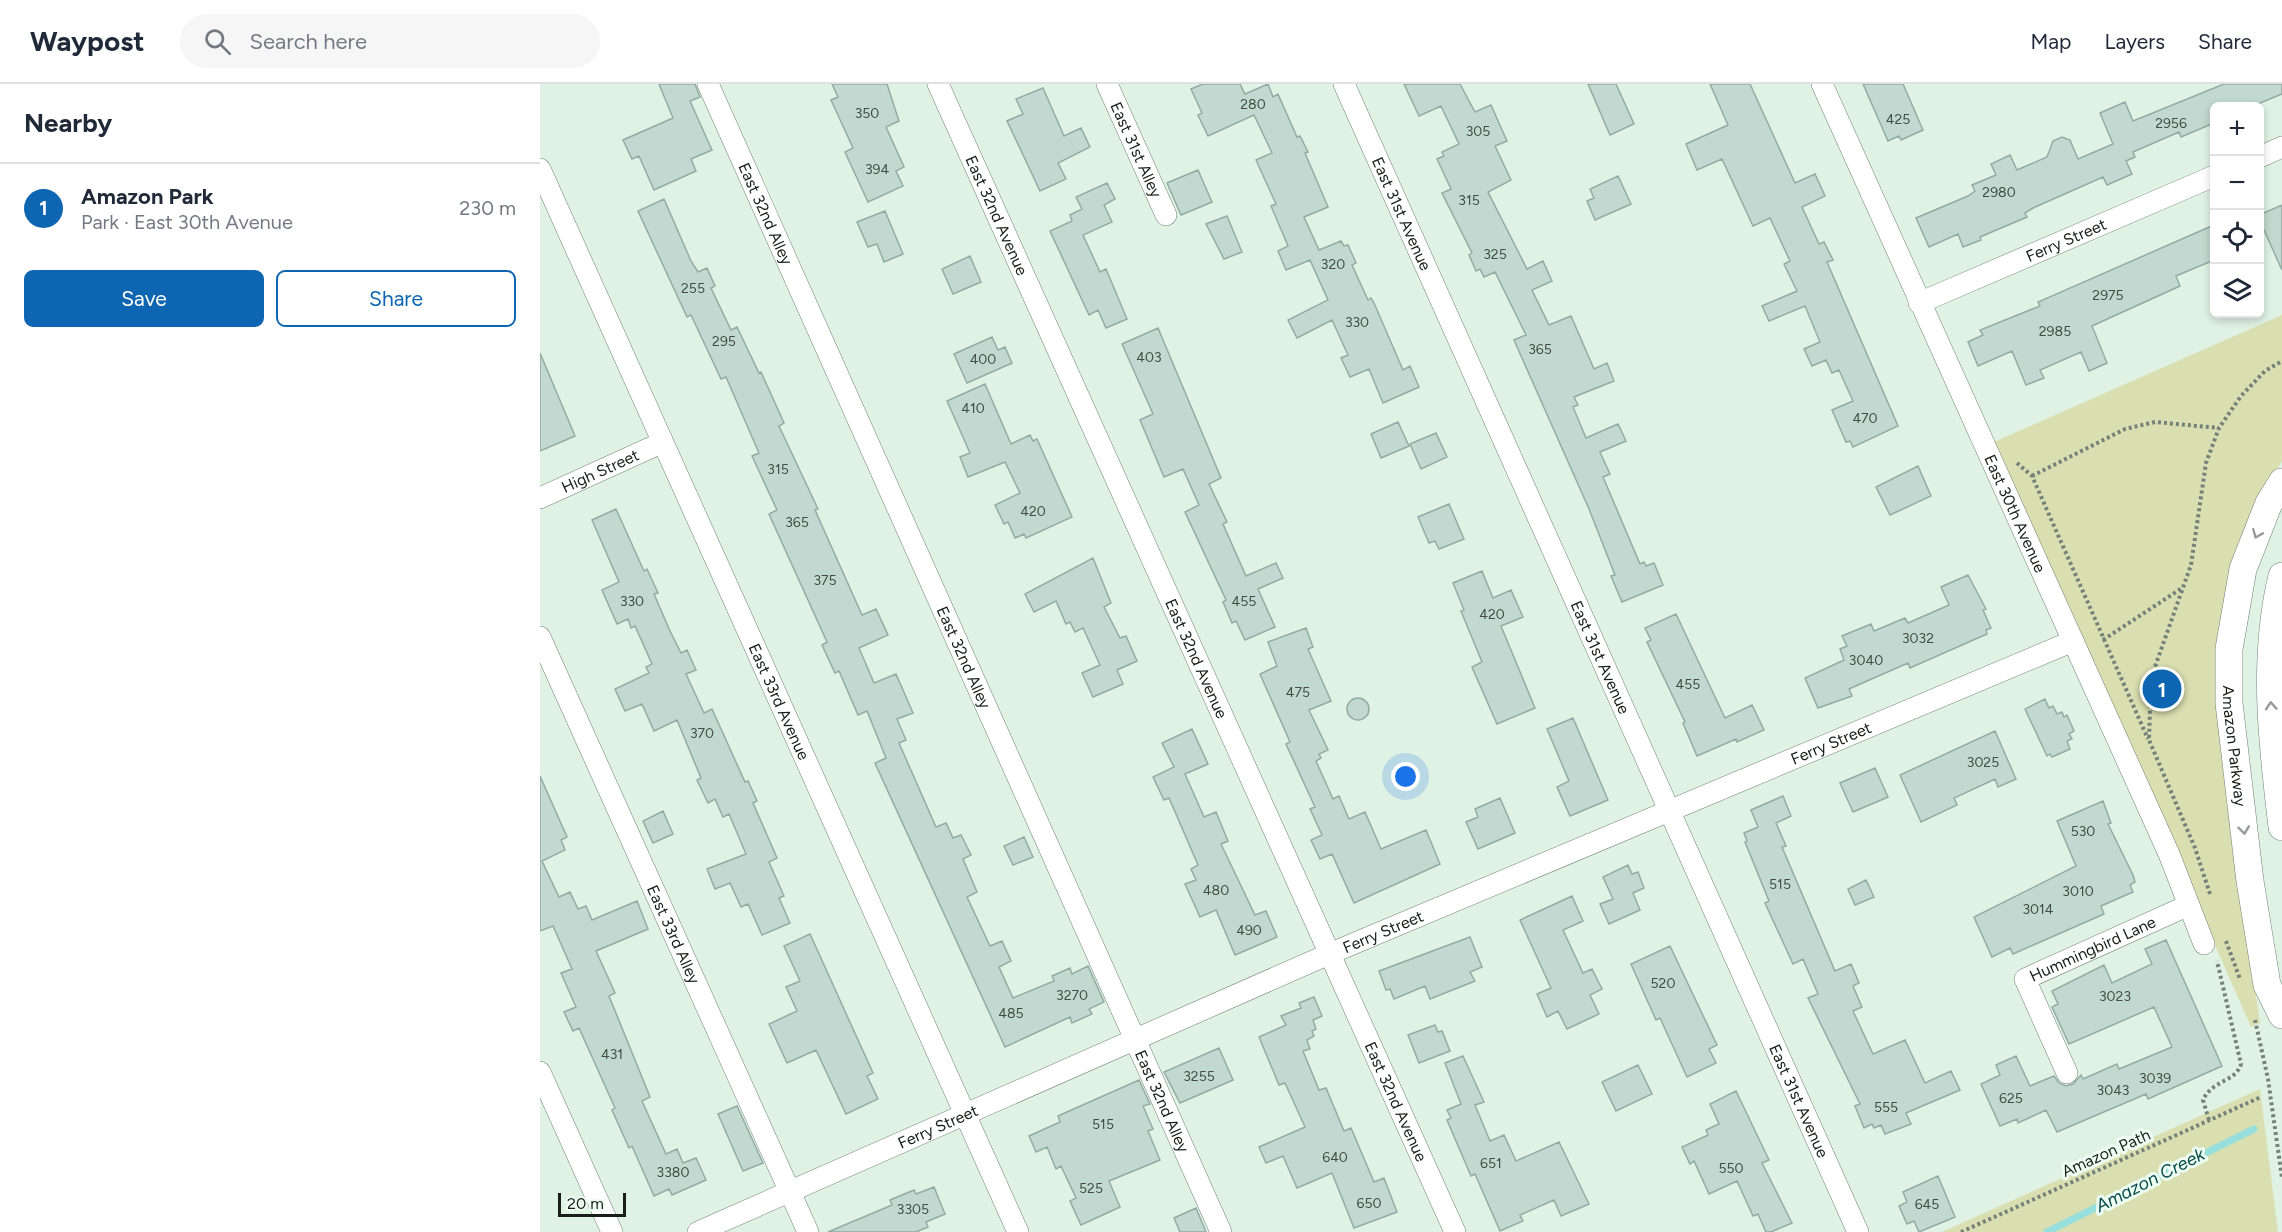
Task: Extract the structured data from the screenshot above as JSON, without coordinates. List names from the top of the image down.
{
  "streets": {
    "main road": ["Amazon Parkway"],
    "street": [
      "East 31st Alley",
      "East 32nd Alley",
      "East 32nd Avenue",
      "East 31st Avenue",
      "Ferry Street",
      "High Street",
      "East 30th Avenue",
      "East 33rd Avenue",
      "East 33rd Alley",
      "Hummingbird Lane"
    ],
    "path": ["Amazon Path"]
  },
  "crossings": [
    ["East 32nd Alley", "Ferry Street"],
    ["East 32nd Avenue", "Ferry Street"],
    ["East 31st Avenue", "Ferry Street"],
    ["Ferry Street", "East 30th Avenue"],
    ["Ferry Street", "East 33rd Avenue"],
    ["Ferry Street", "East 33rd Alley"],
    ["High Street", "East 33rd Avenue"],
    ["East 30th Avenue", "Hummingbird Lane"]
  ],
  "water": ["Amazon Creek"],
  "house_numbers": [
    "280",
    "350",
    "425",
    "2956",
    "305",
    "394",
    "2980",
    "315",
    "325",
    "320",
    "255",
    "2975",
    "330",
    "2985",
    "295",
    "365",
    "403",
    "400",
    "410",
    "470",
    "315",
    "420",
    "365",
    "375",
    "330",
    "455",
    "420",
    "3032",
    "3040",
    "455",
    "475",
    "370",
    "3025",
    "530",
    "515",
    "480",
    "3010",
    "3014",
    "490",
    "520",
    "3270",
    "3023",
    "485",
    "431",
    "3255",
    "3039",
    "3043",
    "625",
    "555",
    "515",
    "640",
    "651",
    "550",
    "3380",
    "525",
    "650",
    "645",
    "3305"
  ],
  "scale_bar": "20 m",
  "page": {
    "header": "Waypost",
    "search": "Search here",
    "nav": ["Map", "Layers", "Share"],
    "heading": "Nearby",
    "map_buttons": ["+", "−"],
    "list": [
      {
        "mark": "1",
        "name": "Amazon Park",
        "note": "Park · East 30th Avenue",
        "value": "230 m"
      }
    ],
    "buttons": ["Save", "Share"],
    "pins": "1",
    "scale": "20 m"
  }
}
